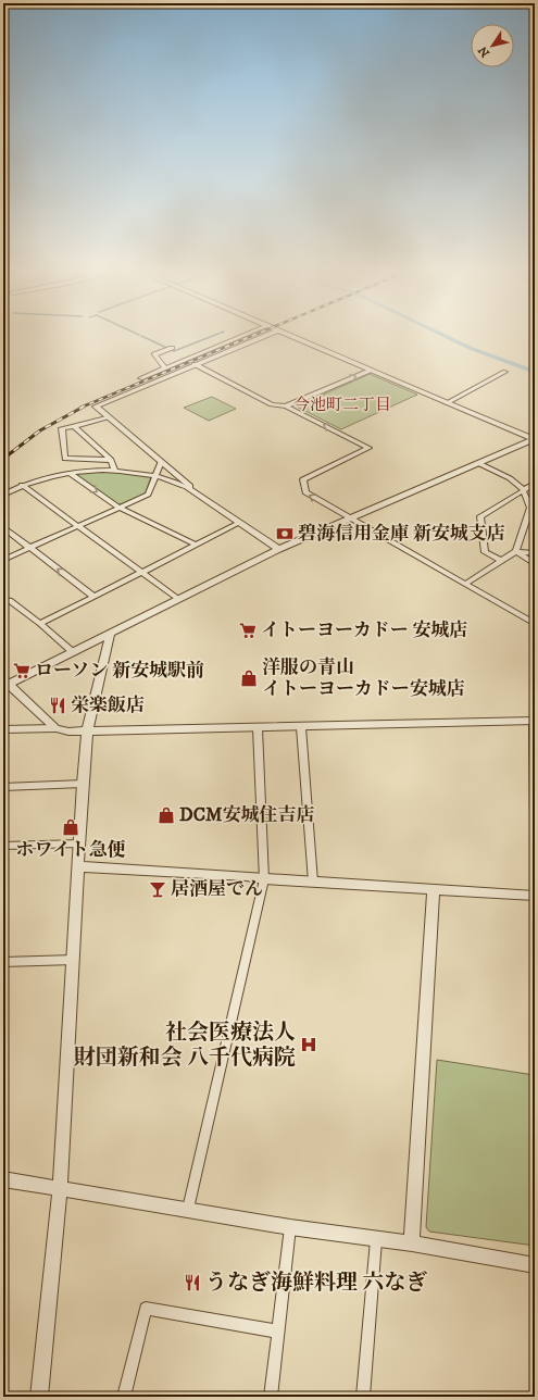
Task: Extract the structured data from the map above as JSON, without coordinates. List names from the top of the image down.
{
  "districts": ["今池町二丁目"],
  "places": {
    "bank": ["碧海信用金庫 新安城支店"],
    "supermarket": ["イトーヨーカドー 安城店", "ローソン 新安城駅前"],
    "shop": ["洋服の青山 イトーヨーカドー安城店", "DCM安城住吉店", "ホワイト急便"],
    "restaurant": ["栄楽飯店", "うなぎ海鮮料理 六なぎ"],
    "bar": ["居酒屋でん"],
    "hospital": ["社会医療法人 財団新和会 八千代病院"]
  },
  "north": "bottom left"
}
